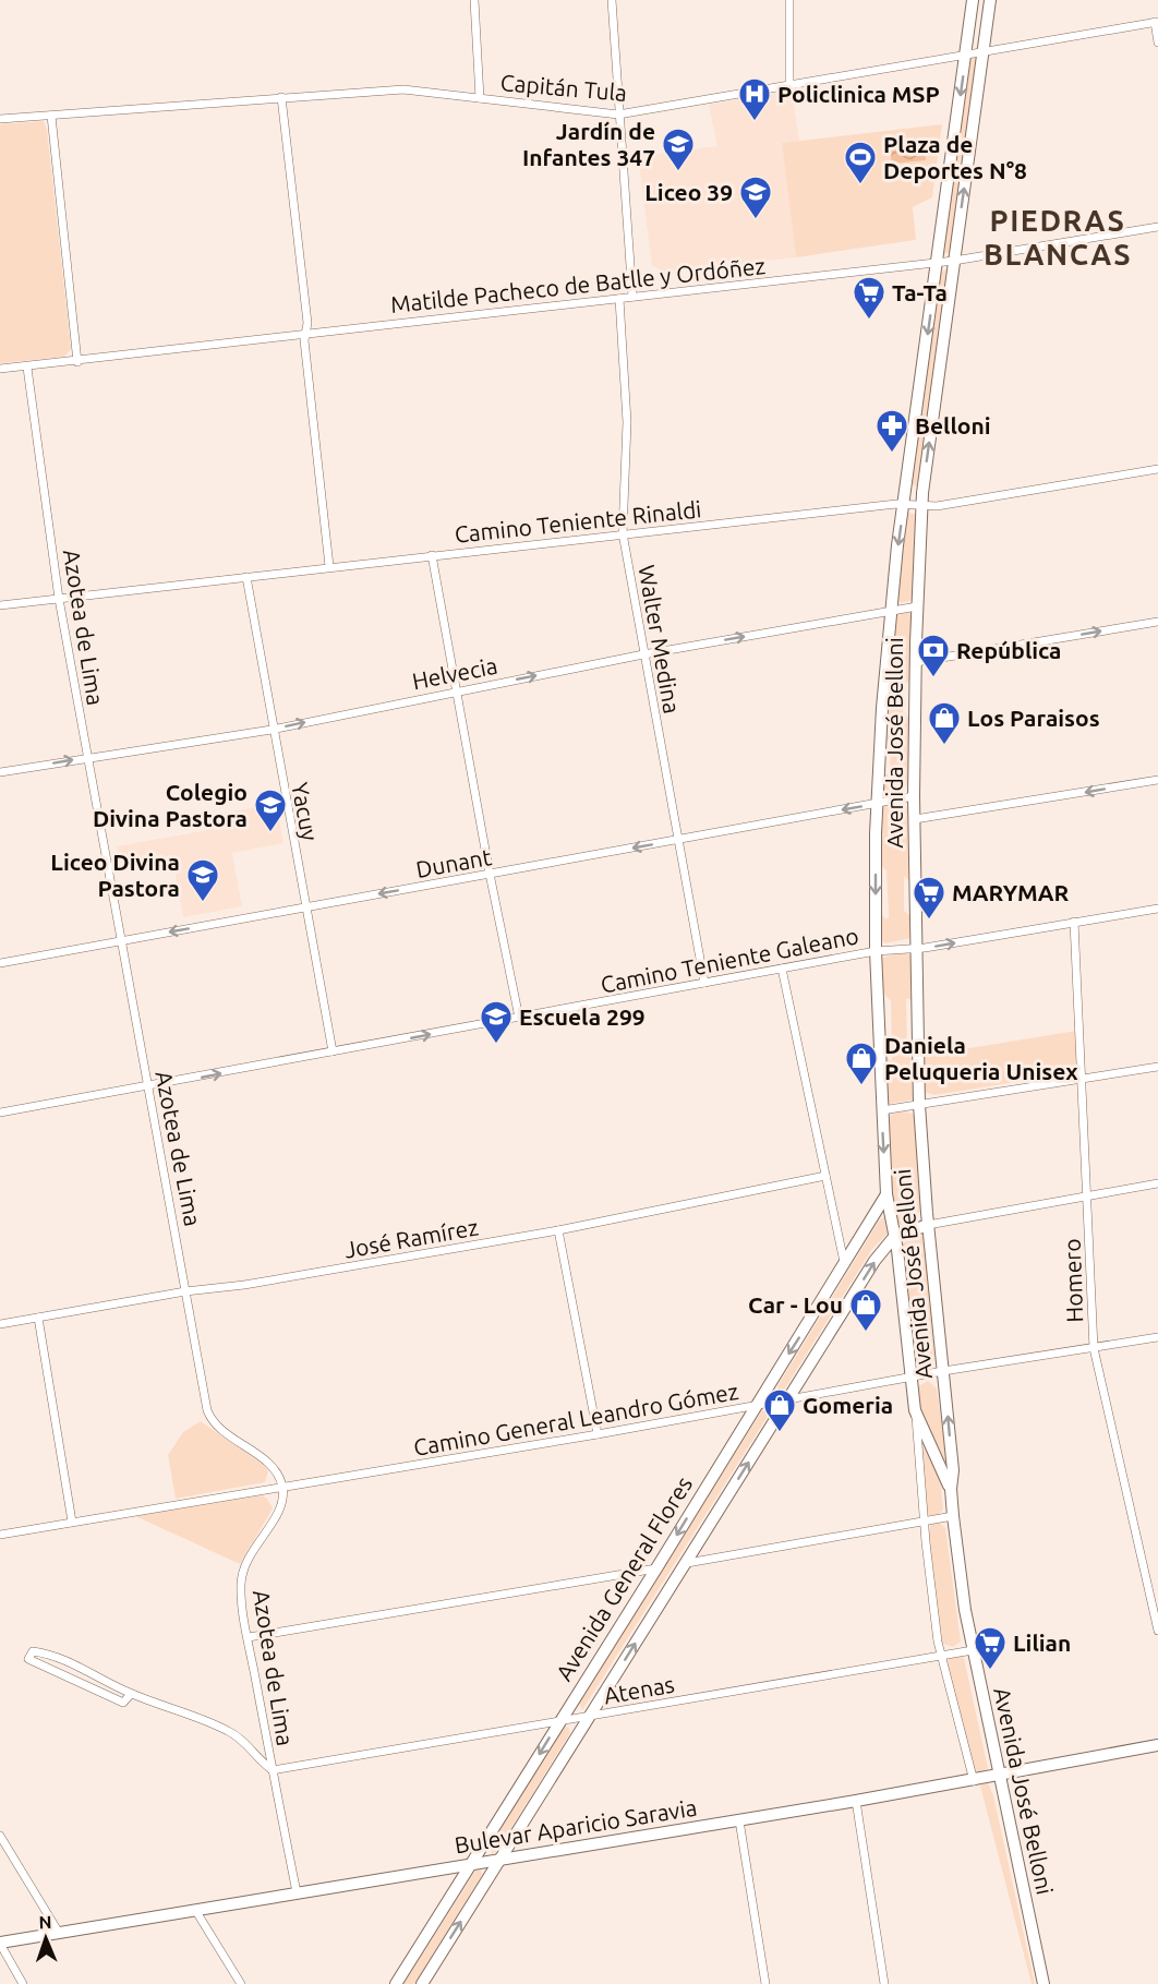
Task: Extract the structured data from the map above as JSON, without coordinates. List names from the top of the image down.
{
  "streets": {
    "main road": ["Avenida José Belloni", "Avenida General Flores", "Bulevar Aparicio Saravia"],
    "street": [
      "Capitán Tula",
      "Matilde Pacheco de Batlle y Ordóñez",
      "Camino Teniente Rinaldi",
      "Azotea de Lima",
      "Walter Medina",
      "Helvecia",
      "Yacuy",
      "Dunant",
      "Camino Teniente Galeano",
      "José Ramírez",
      "Homero",
      "Camino General Leandro Gómez",
      "Atenas"
    ]
  },
  "crossings": [
    ["Capitán Tula", "Avenida José Belloni"],
    ["Matilde Pacheco de Batlle y Ordóñez", "Azotea de Lima"],
    ["Matilde Pacheco de Batlle y Ordóñez", "Walter Medina"],
    ["Matilde Pacheco de Batlle y Ordóñez", "Avenida José Belloni"],
    ["Camino Teniente Rinaldi", "Azotea de Lima"],
    ["Camino Teniente Rinaldi", "Walter Medina"],
    ["Camino Teniente Rinaldi", "Avenida José Belloni"],
    ["Camino Teniente Rinaldi", "Yacuy"],
    ["Azotea de Lima", "Helvecia"],
    ["Azotea de Lima", "Dunant"],
    ["Azotea de Lima", "Camino Teniente Galeano"],
    ["Azotea de Lima", "José Ramírez"],
    ["Azotea de Lima", "Camino General Leandro Gómez"],
    ["Azotea de Lima", "Atenas"],
    ["Azotea de Lima", "Bulevar Aparicio Saravia"],
    ["Walter Medina", "Helvecia"],
    ["Walter Medina", "Dunant"],
    ["Walter Medina", "Camino Teniente Galeano"],
    ["Helvecia", "Avenida José Belloni"],
    ["Helvecia", "Yacuy"],
    ["Avenida José Belloni", "Dunant"],
    ["Avenida José Belloni", "Camino Teniente Galeano"],
    ["Avenida José Belloni", "Camino General Leandro Gómez"],
    ["Avenida José Belloni", "Avenida General Flores"],
    ["Avenida José Belloni", "Atenas"],
    ["Avenida José Belloni", "Bulevar Aparicio Saravia"],
    ["Yacuy", "Dunant"],
    ["Yacuy", "Camino Teniente Galeano"],
    ["Camino Teniente Galeano", "Homero"],
    ["Homero", "Camino General Leandro Gómez"],
    ["Camino General Leandro Gómez", "Avenida General Flores"],
    ["Avenida General Flores", "Atenas"],
    ["Avenida General Flores", "Bulevar Aparicio Saravia"]
  ],
  "one_way": ["Helvecia", "Dunant", "Camino Teniente Galeano"],
  "districts": ["PIEDRAS BLANCAS"],
  "places": {
    "hospital": ["Policlinica MSP"],
    "school or university": [
      "Jardín de Infantes 347",
      "Liceo 39",
      "Colegio Divina Pastora",
      "Liceo Divina Pastora",
      "Escuela 299"
    ],
    "sports": ["Plaza de Deportes N°8"],
    "supermarket": ["Ta-Ta", "MARYMAR", "Lilian"],
    "pharmacy": ["Belloni"],
    "bank": ["República"],
    "shop": [
      "Los Paraisos",
      "Daniela Peluqueria Unisex",
      "Car - Lou",
      "Gomeria"
    ]
  },
  "north": "top"
}
